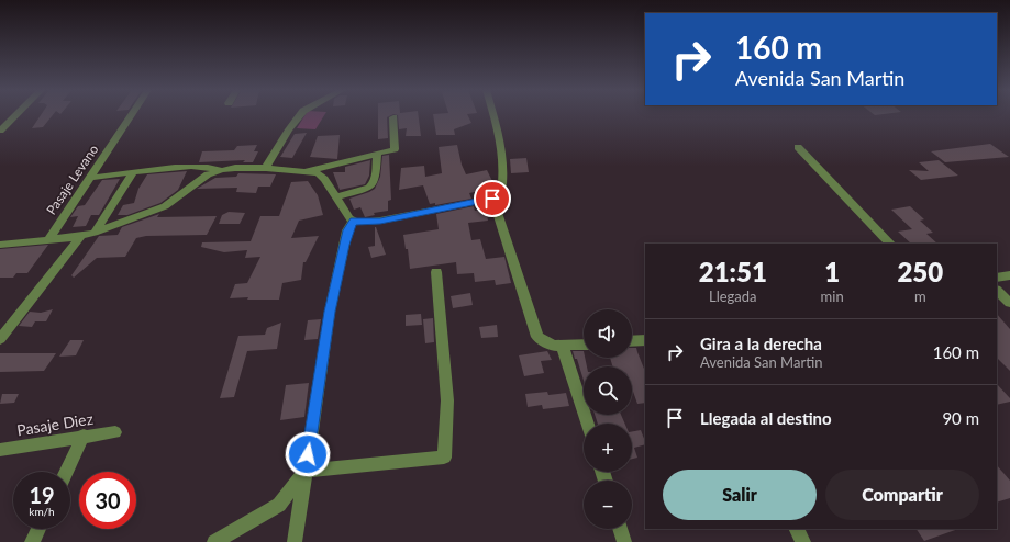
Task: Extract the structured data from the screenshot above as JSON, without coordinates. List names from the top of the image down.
{
  "streets": {
    "street": ["Pasaje Levano", "Pasaje Diez"]
  },
  "page": {
    "turn": ["160 m", "Avenida San Martin"],
    "eta": [
      "21:51",
      "Llegada",
      "1",
      "min",
      "250",
      "m"
    ],
    "map_buttons": ["+", "−"],
    "list": [
      {
        "name": "Gira a la derecha",
        "note": "Avenida San Martin",
        "value": "160 m"
      },
      {
        "name": "Llegada al destino",
        "value": "90 m"
      }
    ],
    "buttons": ["Salir", "Compartir"],
    "speed": "19 km/h",
    "limit": "30"
  }
}
